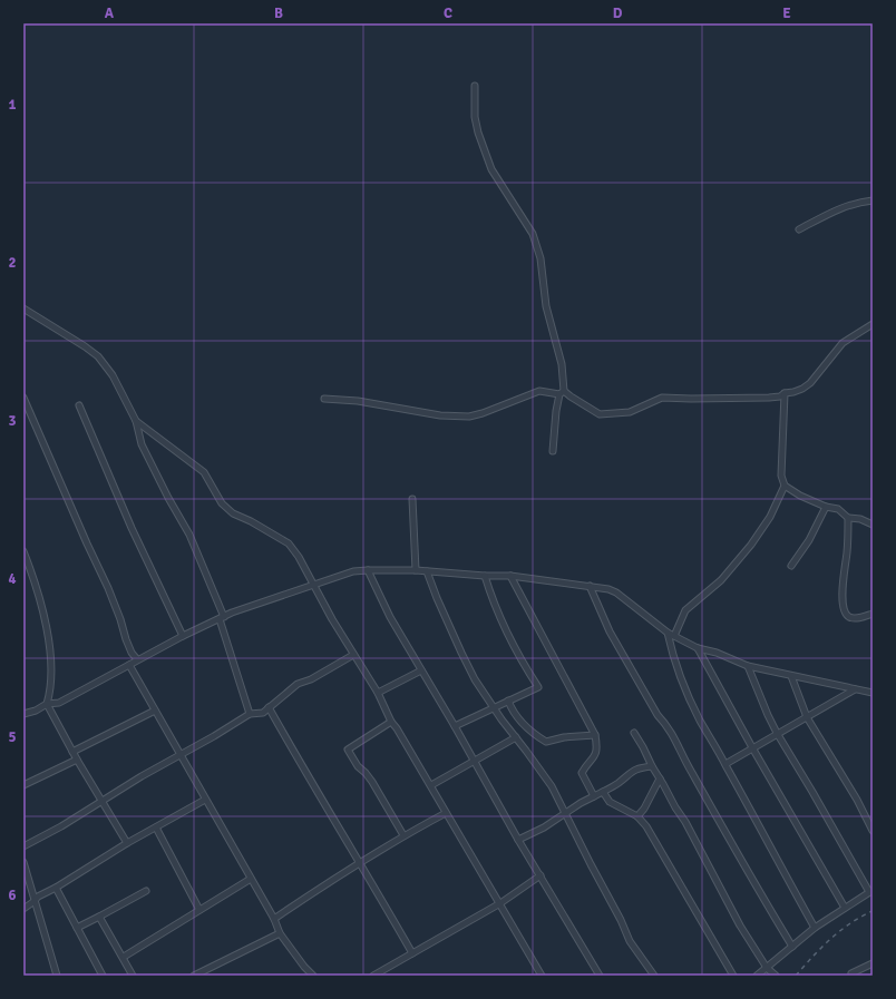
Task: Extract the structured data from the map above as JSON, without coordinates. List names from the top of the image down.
{
  "grid": {
    "columns": [
      "A",
      "B",
      "C",
      "D",
      "E"
    ],
    "rows": [
      "1",
      "2",
      "3",
      "4",
      "5",
      "6"
    ]
  }
}
